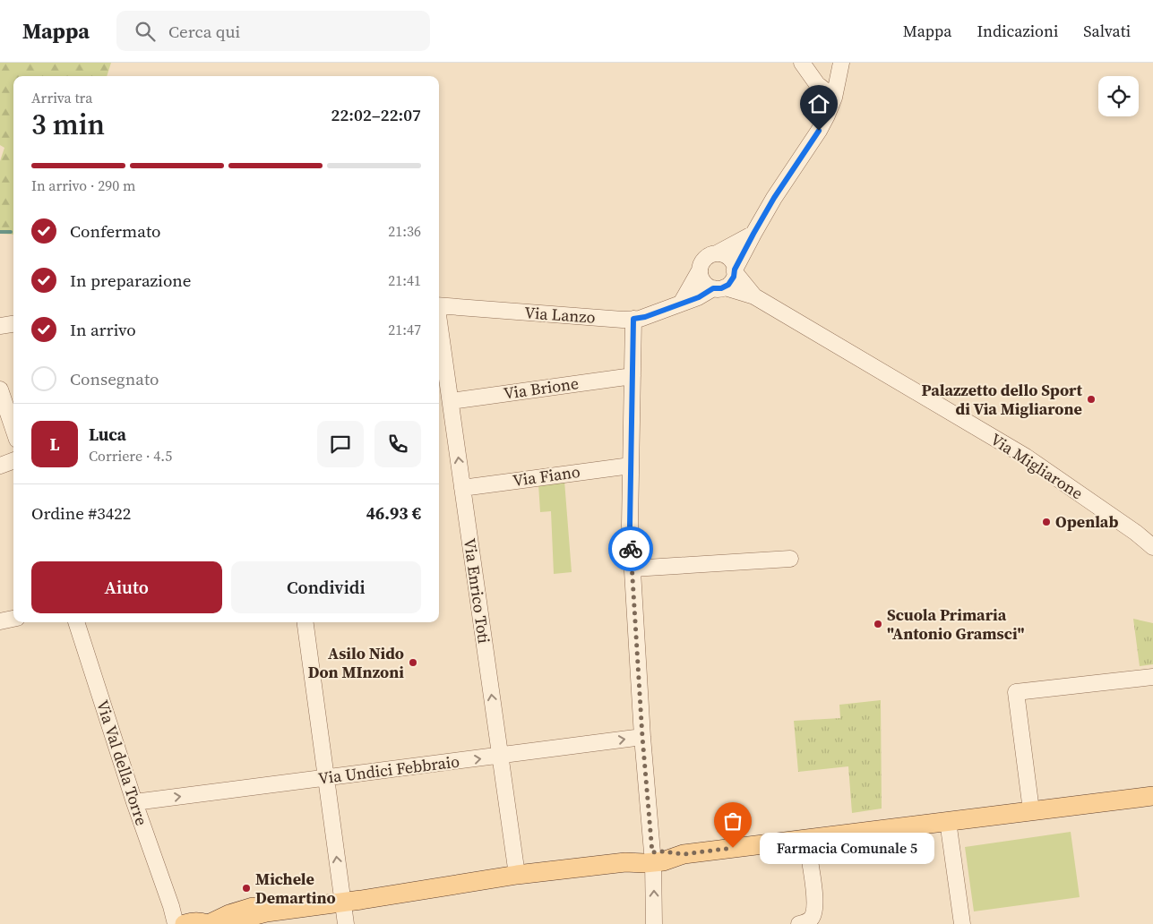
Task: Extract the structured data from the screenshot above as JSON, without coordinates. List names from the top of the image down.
{
  "streets": {
    "street": [
      "Via Lanzo",
      "Via Brione",
      "Via Migliarone",
      "Via Fiano",
      "Via Enrico Toti",
      "Via Val della Torre",
      "Via Undici Febbraio"
    ]
  },
  "crossings": [
    ["Via Brione", "Via Enrico Toti"],
    ["Via Fiano", "Via Enrico Toti"],
    ["Via Enrico Toti", "Via Undici Febbraio"],
    ["Via Val della Torre", "Via Undici Febbraio"]
  ],
  "one_way": ["Via Enrico Toti", "Via Undici Febbraio"],
  "places": [
    "Palazzetto dello Sport di Via Migliarone",
    "Openlab",
    "Scuola Primaria \"Antonio Gramsci\"",
    "Asilo Nido Don MInzoni",
    "Farmacia Comunale 5",
    "Michele Demartino"
  ],
  "page": {
    "header": "Mappa",
    "search": "Cerca qui",
    "nav": ["Mappa", "Indicazioni", "Salvati"],
    "heading": ["3 min", "Arriva tra", "22:02–22:07"],
    "panel": [
      "Luca",
      "Corriere · 4.5",
      "Ordine #3422",
      "46.93 €"
    ],
    "bar": "In arrivo · 290 m",
    "list": [
      ["Confermato", "21:36"],
      ["In preparazione", "21:41"],
      ["In arrivo", "21:47"],
      "Consegnato"
    ],
    "round": "L",
    "buttons": ["Aiuto", "Condividi"],
    "bubble": "Farmacia Comunale 5"
  }
}
